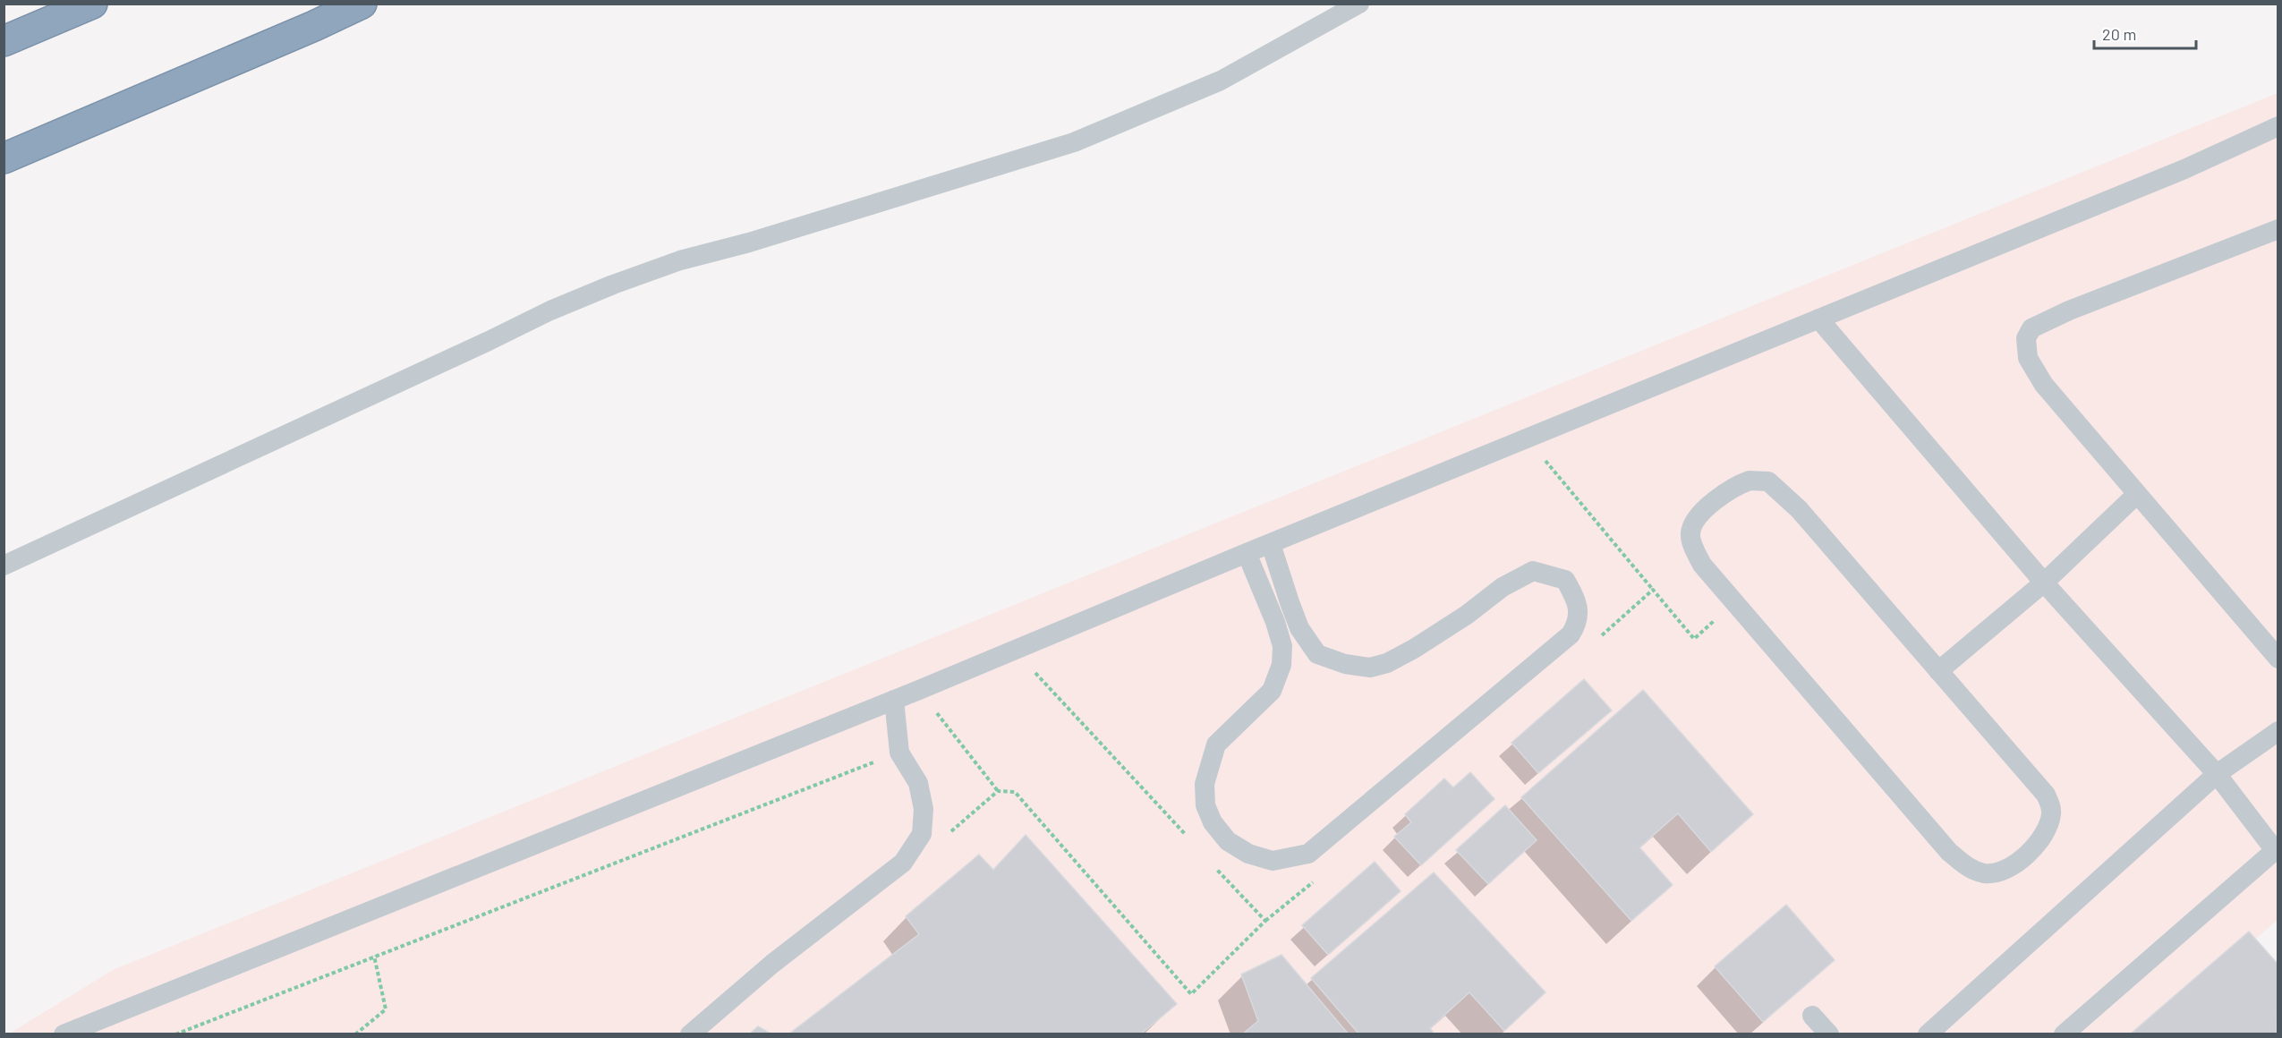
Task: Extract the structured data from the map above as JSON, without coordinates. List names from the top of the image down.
{
  "scale_bar": "20 m"
}
